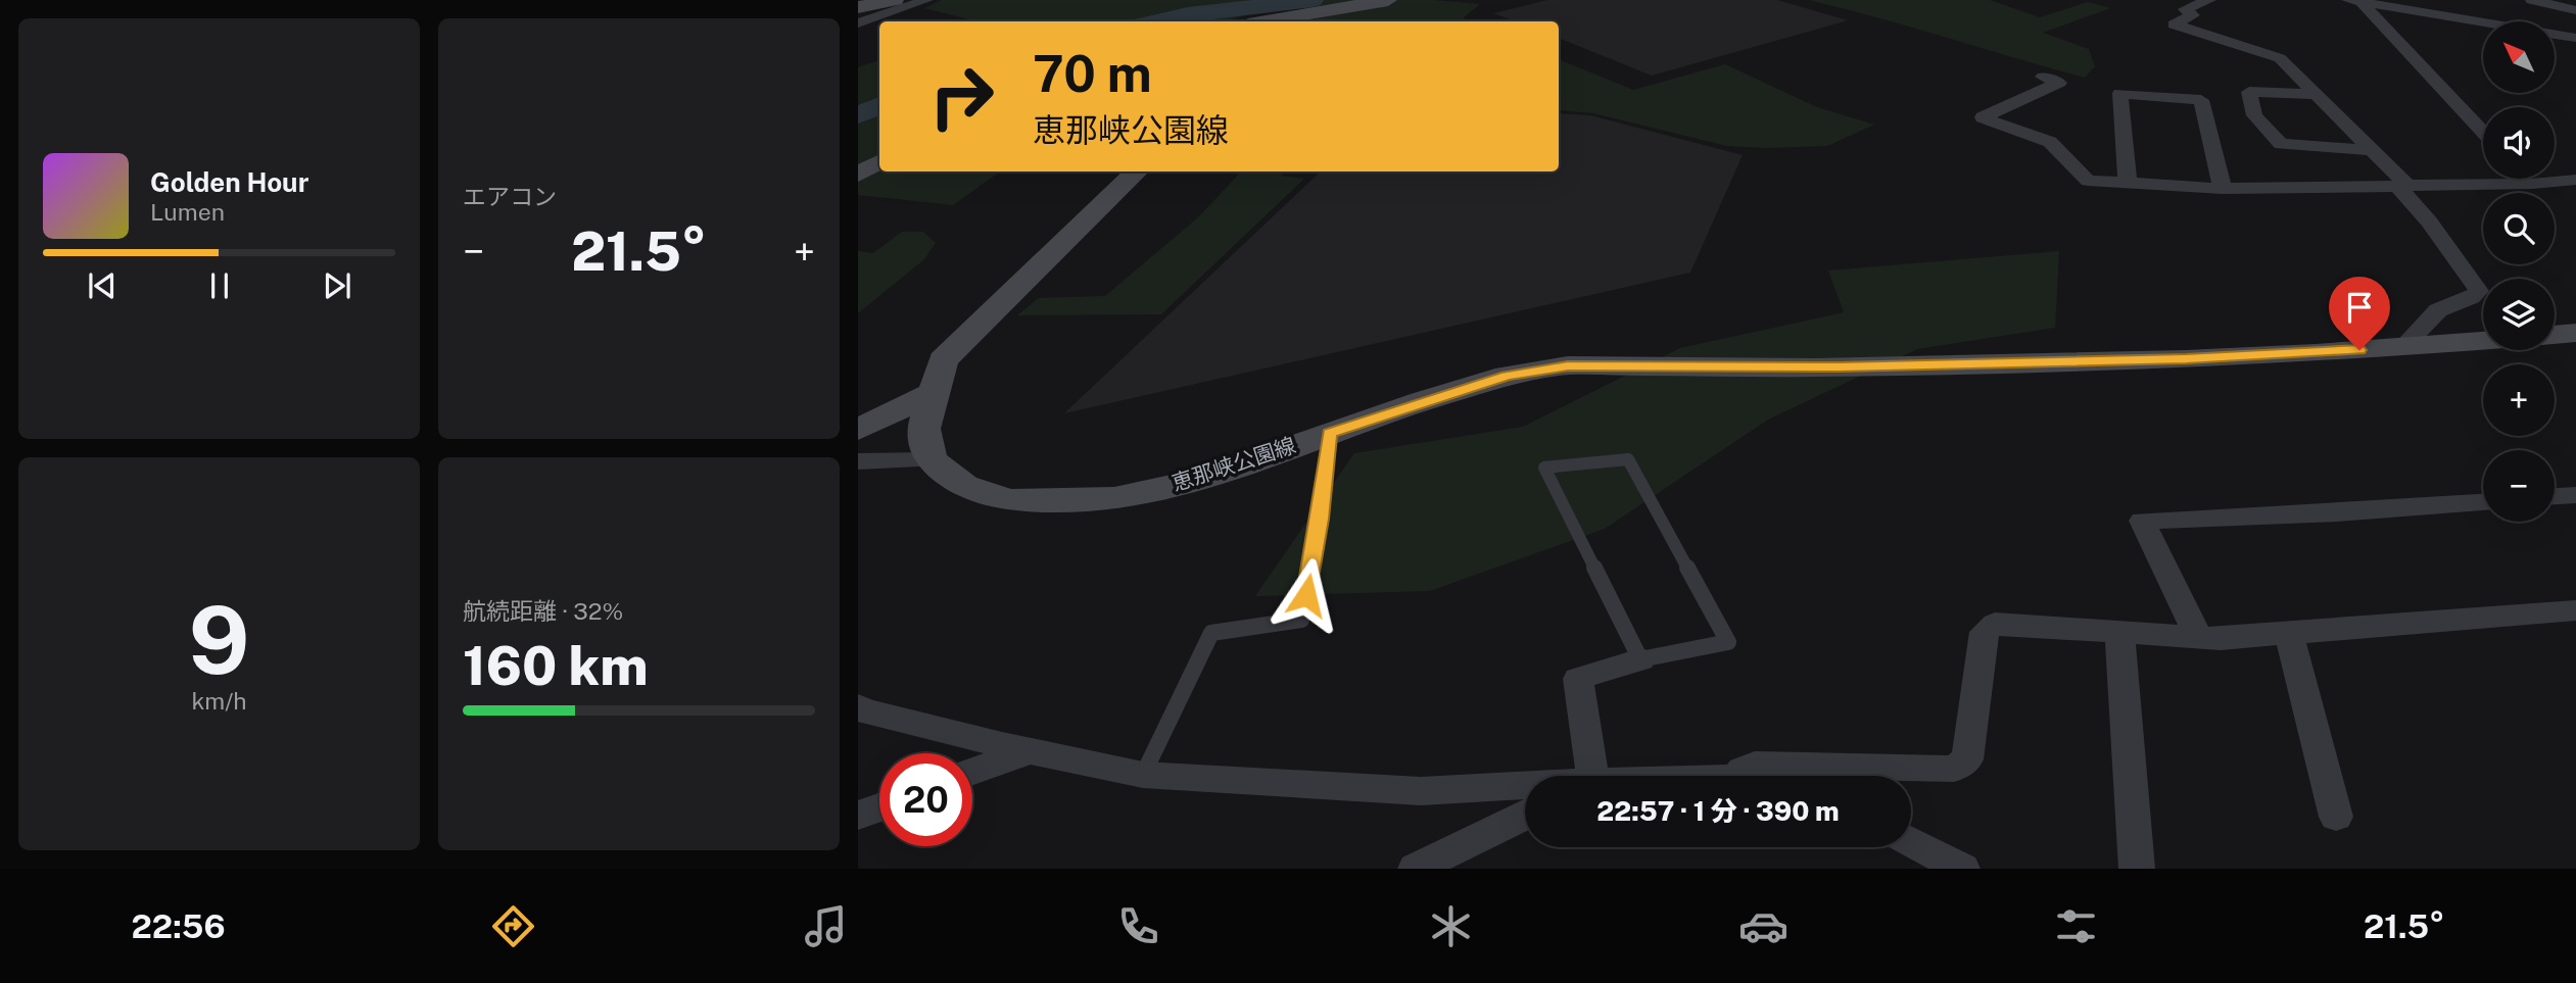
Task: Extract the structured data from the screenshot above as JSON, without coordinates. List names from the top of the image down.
{
  "streets": {
    "main road": ["恵那峡公園線"]
  },
  "north": "top left",
  "page": {
    "tile": [
      "エアコン",
      ["9", "km/h"],
      ["航続距離 · 32%", "160 km"]
    ],
    "map_buttons": ["+", "−"],
    "turn": ["70 m", "恵那峡公園線"],
    "song": ["Golden Hour", "Lumen"],
    "heat": ["−", "21.5°", "+"],
    "limit": "20",
    "trip": "22:57 · 1 分 · 390 m",
    "tabs": ["22:56", "21.5°"]
  }
}
